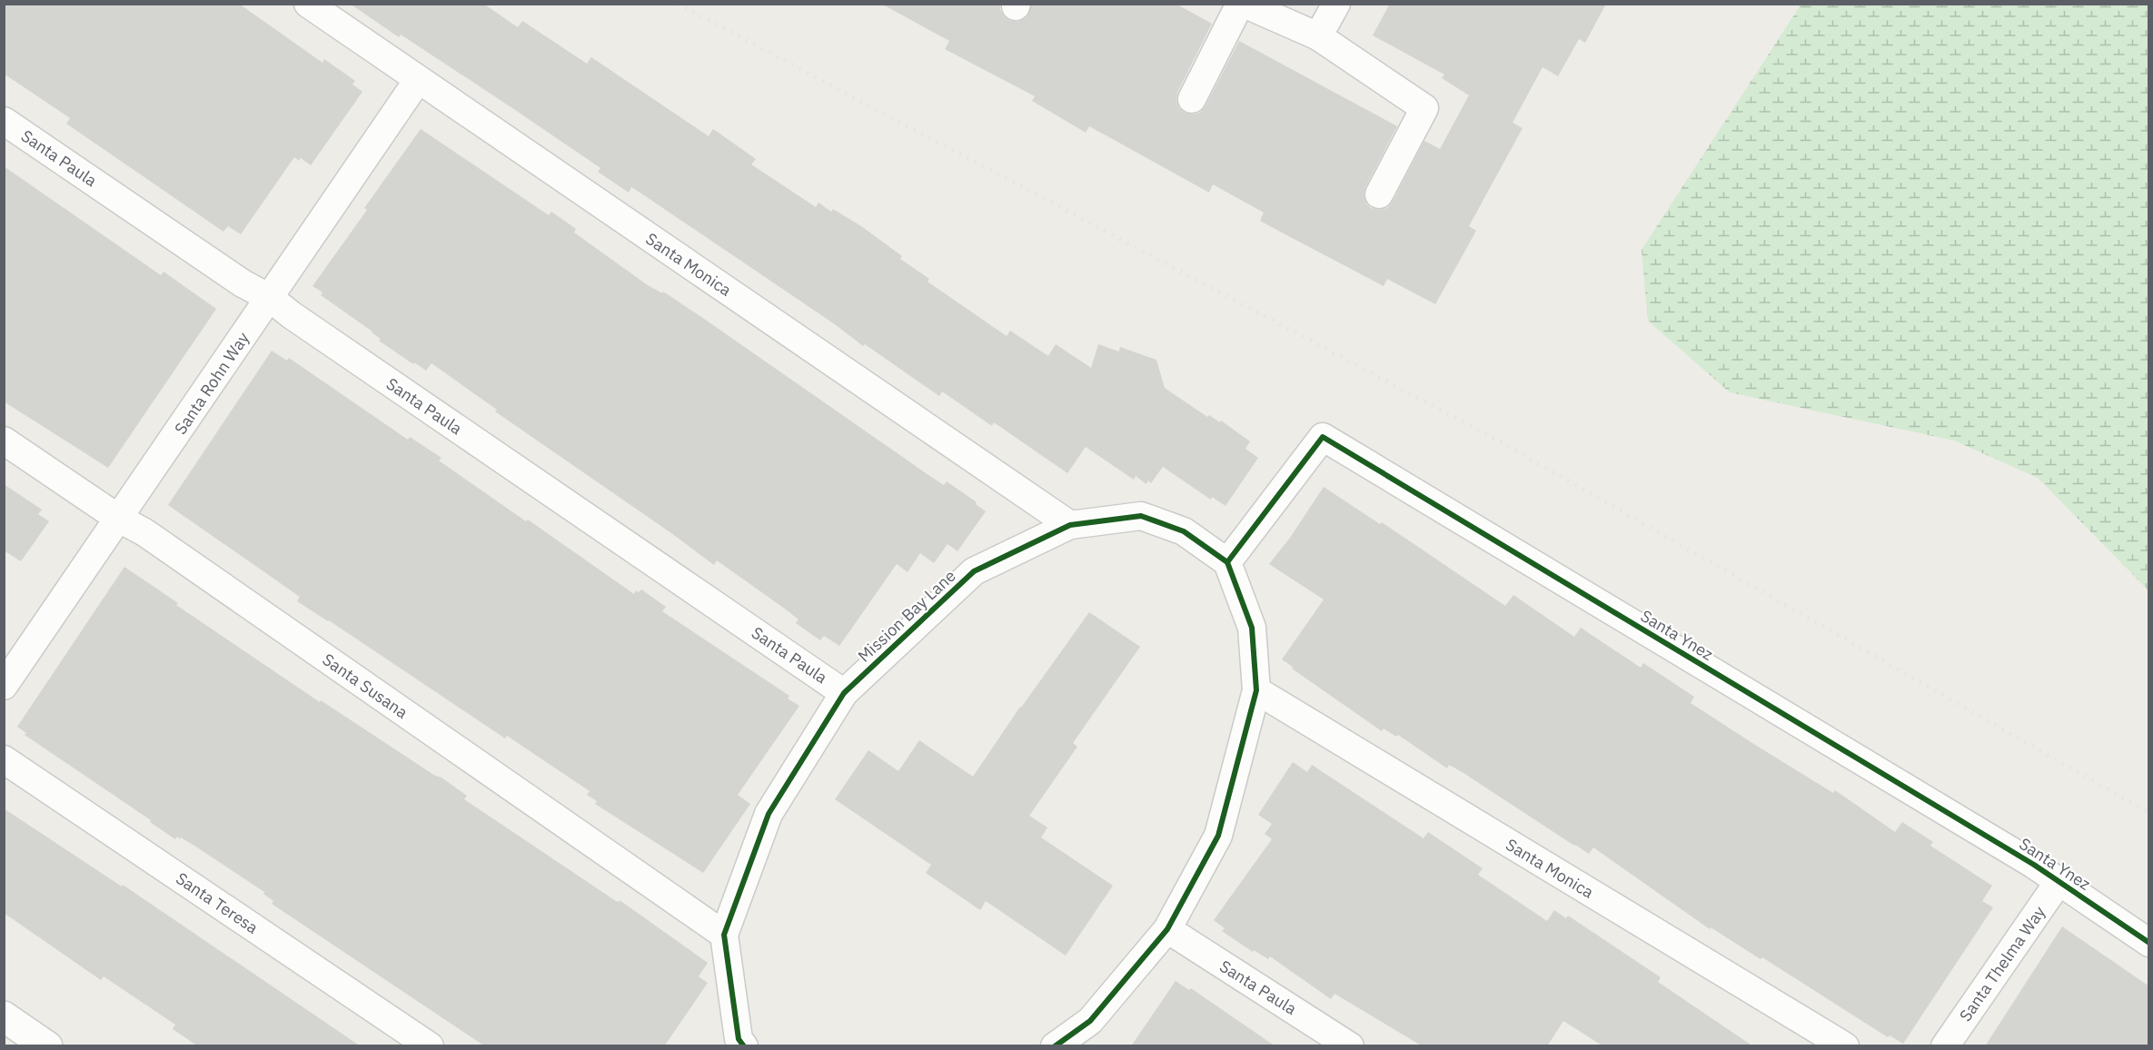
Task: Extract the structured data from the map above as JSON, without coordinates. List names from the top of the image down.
{
  "streets": {
    "street": [
      "Santa Paula",
      "Santa Monica",
      "Santa Rohn Way",
      "Mission Bay Lane",
      "Santa Ynez",
      "Santa Susana",
      "Santa Teresa",
      "Santa Thelma Way"
    ]
  },
  "crossings": [
    ["Santa Paula", "Santa Rohn Way"],
    ["Santa Paula", "Mission Bay Lane"],
    ["Santa Monica", "Santa Rohn Way"],
    ["Santa Monica", "Mission Bay Lane"],
    ["Santa Rohn Way", "Santa Susana"],
    ["Mission Bay Lane", "Santa Ynez"],
    ["Mission Bay Lane", "Santa Susana"],
    ["Santa Ynez", "Santa Thelma Way"]
  ]
}
